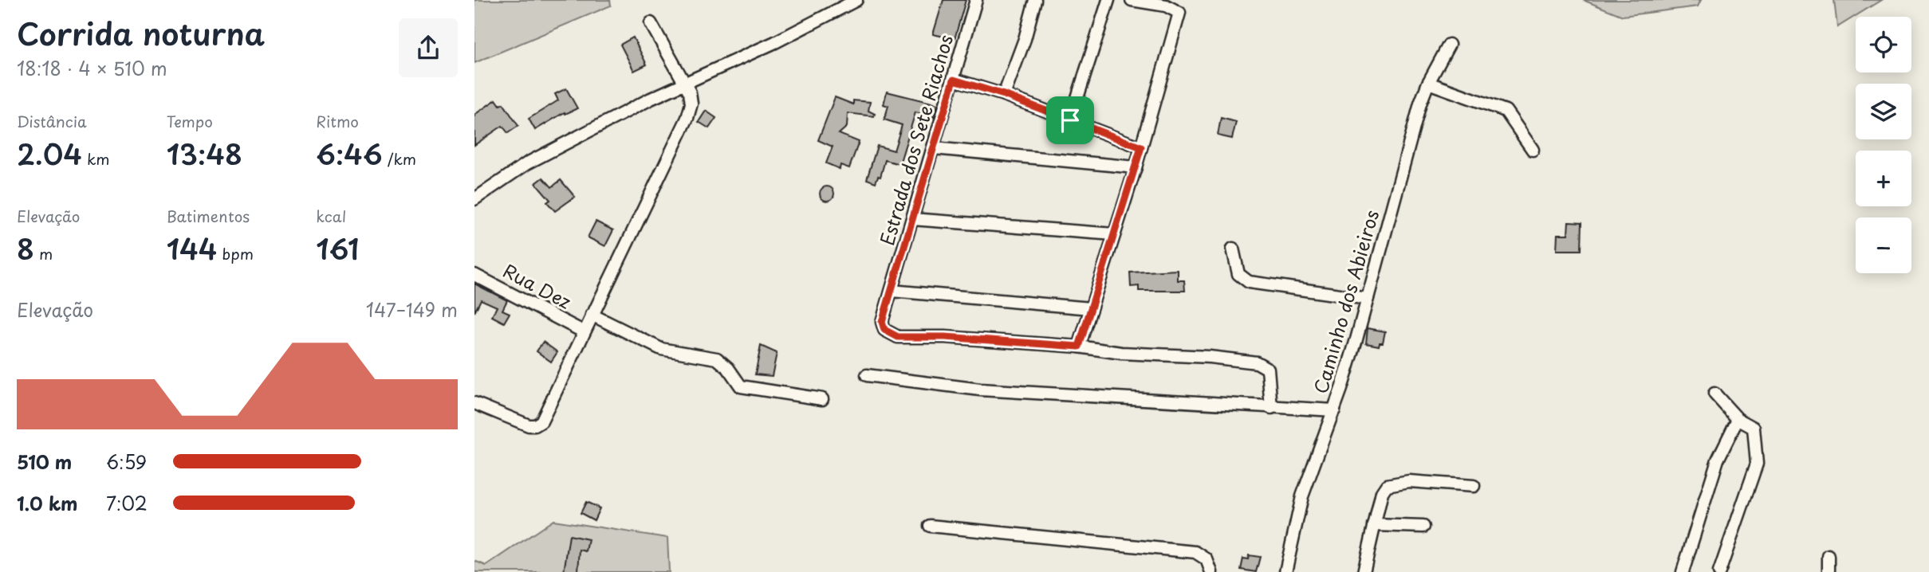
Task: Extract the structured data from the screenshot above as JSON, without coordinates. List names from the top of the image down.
{
  "streets": {
    "street": ["Estrada dos Sete Riachos", "Rua Dez", "Caminho dos Abieiros"]
  },
  "page": {
    "heading": ["Corrida noturna", "18:18 · 4 × 510 m"],
    "map_buttons": ["+", "−"],
    "stats": [
      ["Distância", "2.04 km"],
      ["Tempo", "13:48"],
      ["Ritmo", "6:46 /km"],
      ["Elevação", "8 m"],
      ["Batimentos", "144 bpm"],
      ["kcal", "161"]
    ],
    "chart": ["Elevação", "147–149 m"],
    "list": [
      {
        "name": "510 m",
        "note": "6:59"
      },
      {
        "name": "1.0 km",
        "note": "7:02"
      }
    ]
  }
}
